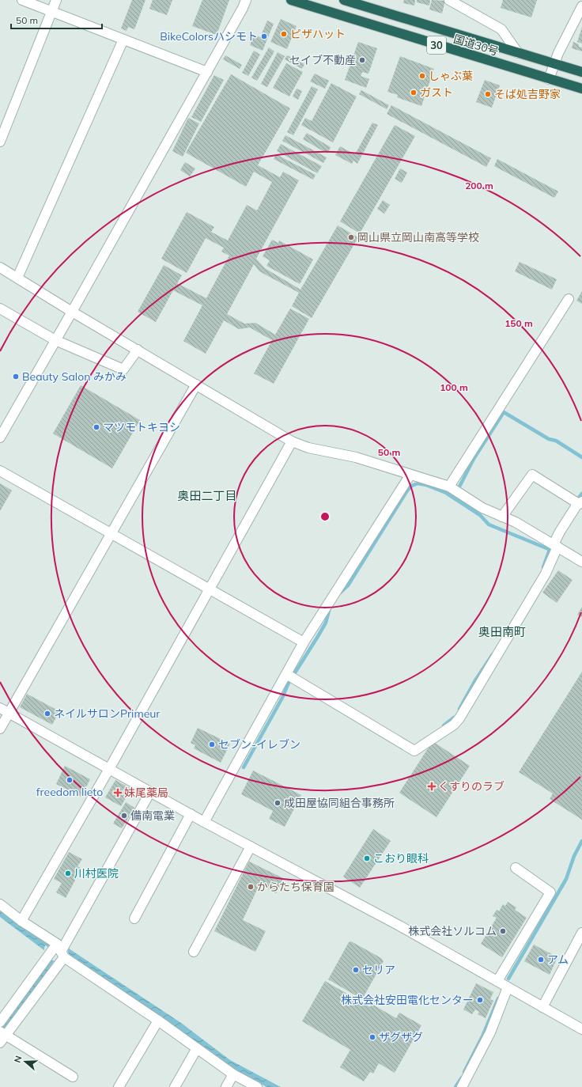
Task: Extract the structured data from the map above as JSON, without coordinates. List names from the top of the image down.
{
  "streets": {
    "highway": ["30", "国道30号"]
  },
  "districts": ["奥田二丁目", "奥田南町"],
  "places": {
    "other": [
      "ピザハット",
      "BikeColorsハシモト",
      "セイブ不動産",
      "しゃぶ葉",
      "ガスト",
      "そば処吉野家",
      "岡山県立岡山南高等学校",
      "Beauty Salon みかみ",
      "マツモトキヨシ",
      "ネイルサロンPrimeur",
      "セブン-イレブン",
      "freedom lieto",
      "成田屋協同組合事務所",
      "備南電業",
      "こおり眼科",
      "川村医院",
      "からたち保育園",
      "株式会社ソルコム",
      "アム",
      "セリア",
      "株式会社安田電化センター",
      "ザグザグ"
    ],
    "health": ["くすりのラブ", "妹尾薬局"]
  },
  "scale_bar": "50 m",
  "north": "left",
  "rings": [
    "200 m",
    "150 m",
    "100 m",
    "50 m"
  ]
}
